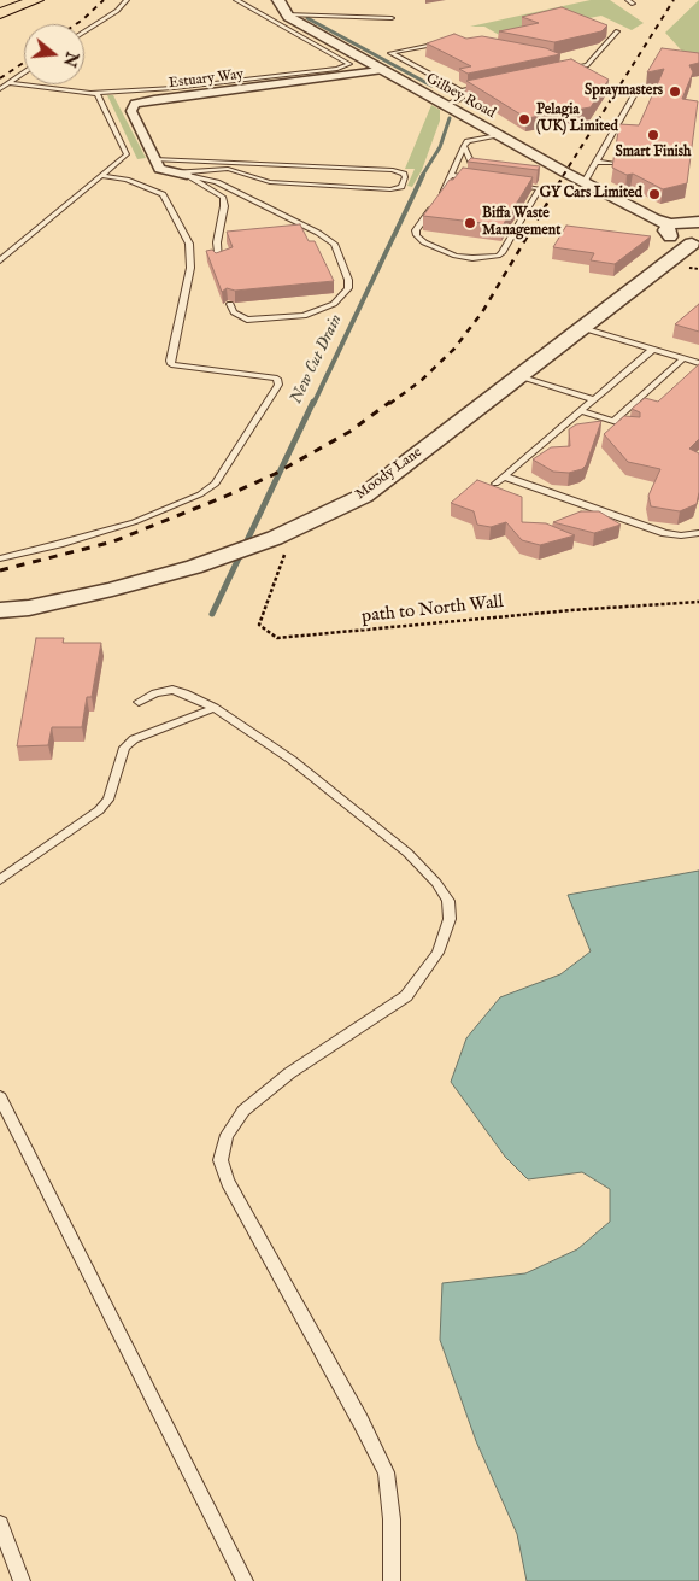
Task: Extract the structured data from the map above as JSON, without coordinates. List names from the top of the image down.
{
  "streets": {
    "street": ["Estuary Way", "Gilbey Road", "Moody Lane"],
    "path": ["path to North Wall"]
  },
  "crossings": [
    ["Estuary Way", "Gilbey Road"]
  ],
  "water": ["New Cut Drain"],
  "places": [
    "Spraymasters",
    "Pelagia (UK) Limited",
    "Smart Finish",
    "GY Cars Limited",
    "Biffa Waste Management"
  ],
  "north": "right"
}
